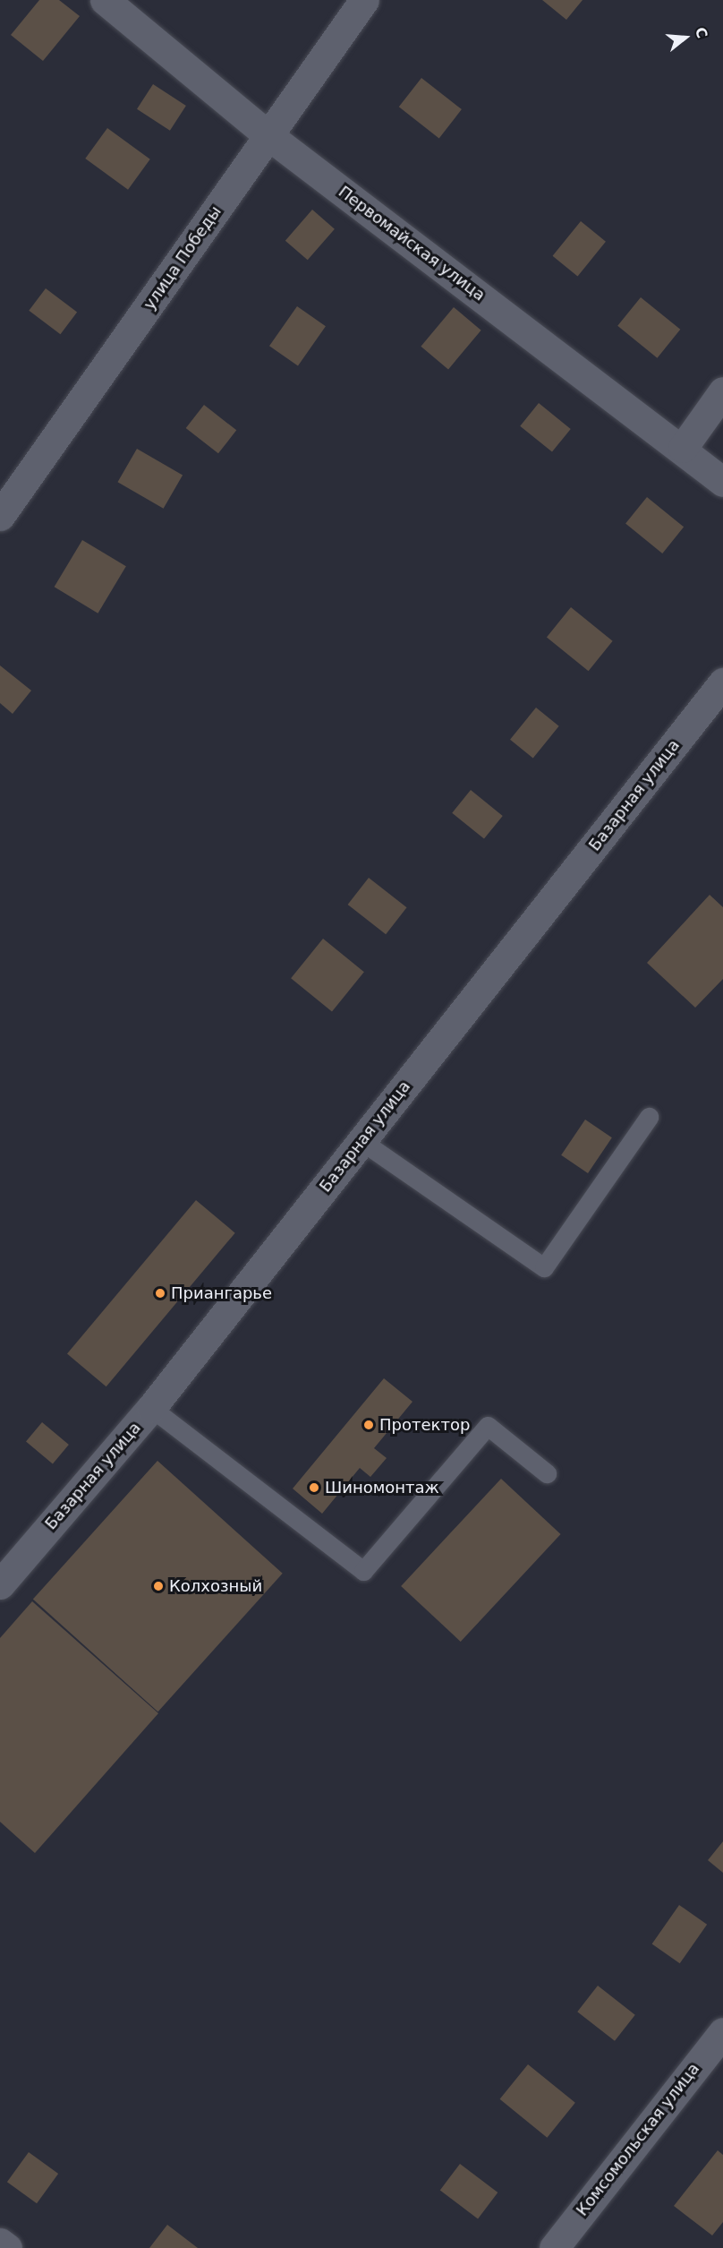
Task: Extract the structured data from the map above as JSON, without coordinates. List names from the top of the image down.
{
  "streets": {
    "street": [
      "Первомайская улица",
      "улица Победы",
      "Базарная улица",
      "Комсомольская улица"
    ]
  },
  "crossings": [
    ["Первомайская улица", "улица Победы"]
  ],
  "places": [
    "Приангарье",
    "Протектор",
    "Шиномонтаж",
    "Колхозный"
  ],
  "north": "right"
}
